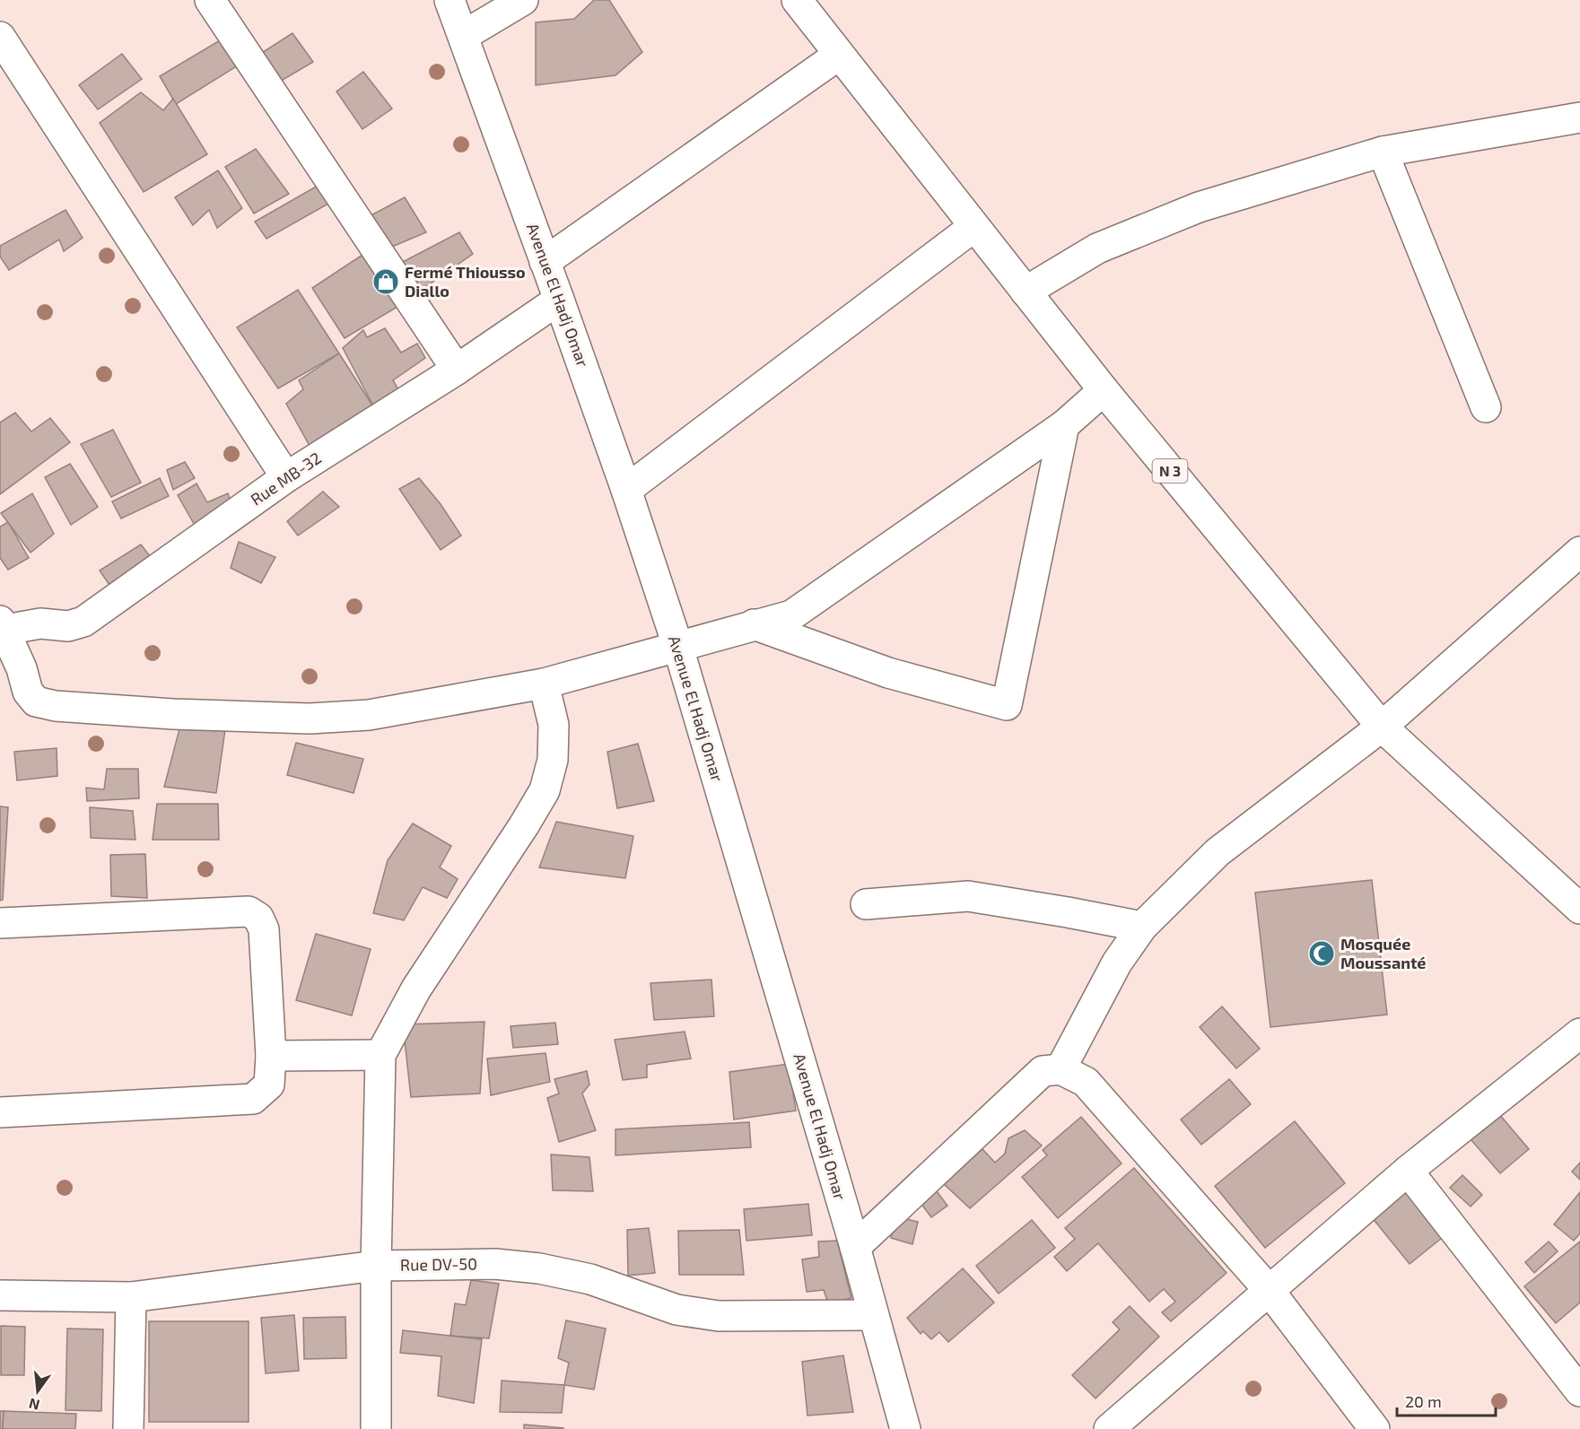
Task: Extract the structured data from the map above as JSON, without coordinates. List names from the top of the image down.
{
  "streets": {
    "street": [
      "Avenue El Hadj Omar",
      "N 3",
      "Rue MB-32",
      "Rue DV-50"
    ]
  },
  "crossings": [
    ["Avenue El Hadj Omar", "Rue MB-32"],
    ["Avenue El Hadj Omar", "Rue DV-50"]
  ],
  "places": {
    "shop": ["Fermé Thiousso Diallo"],
    "mosque": ["Mosquée Moussanté"]
  },
  "scale_bar": "20 m",
  "north": "bottom"
}
